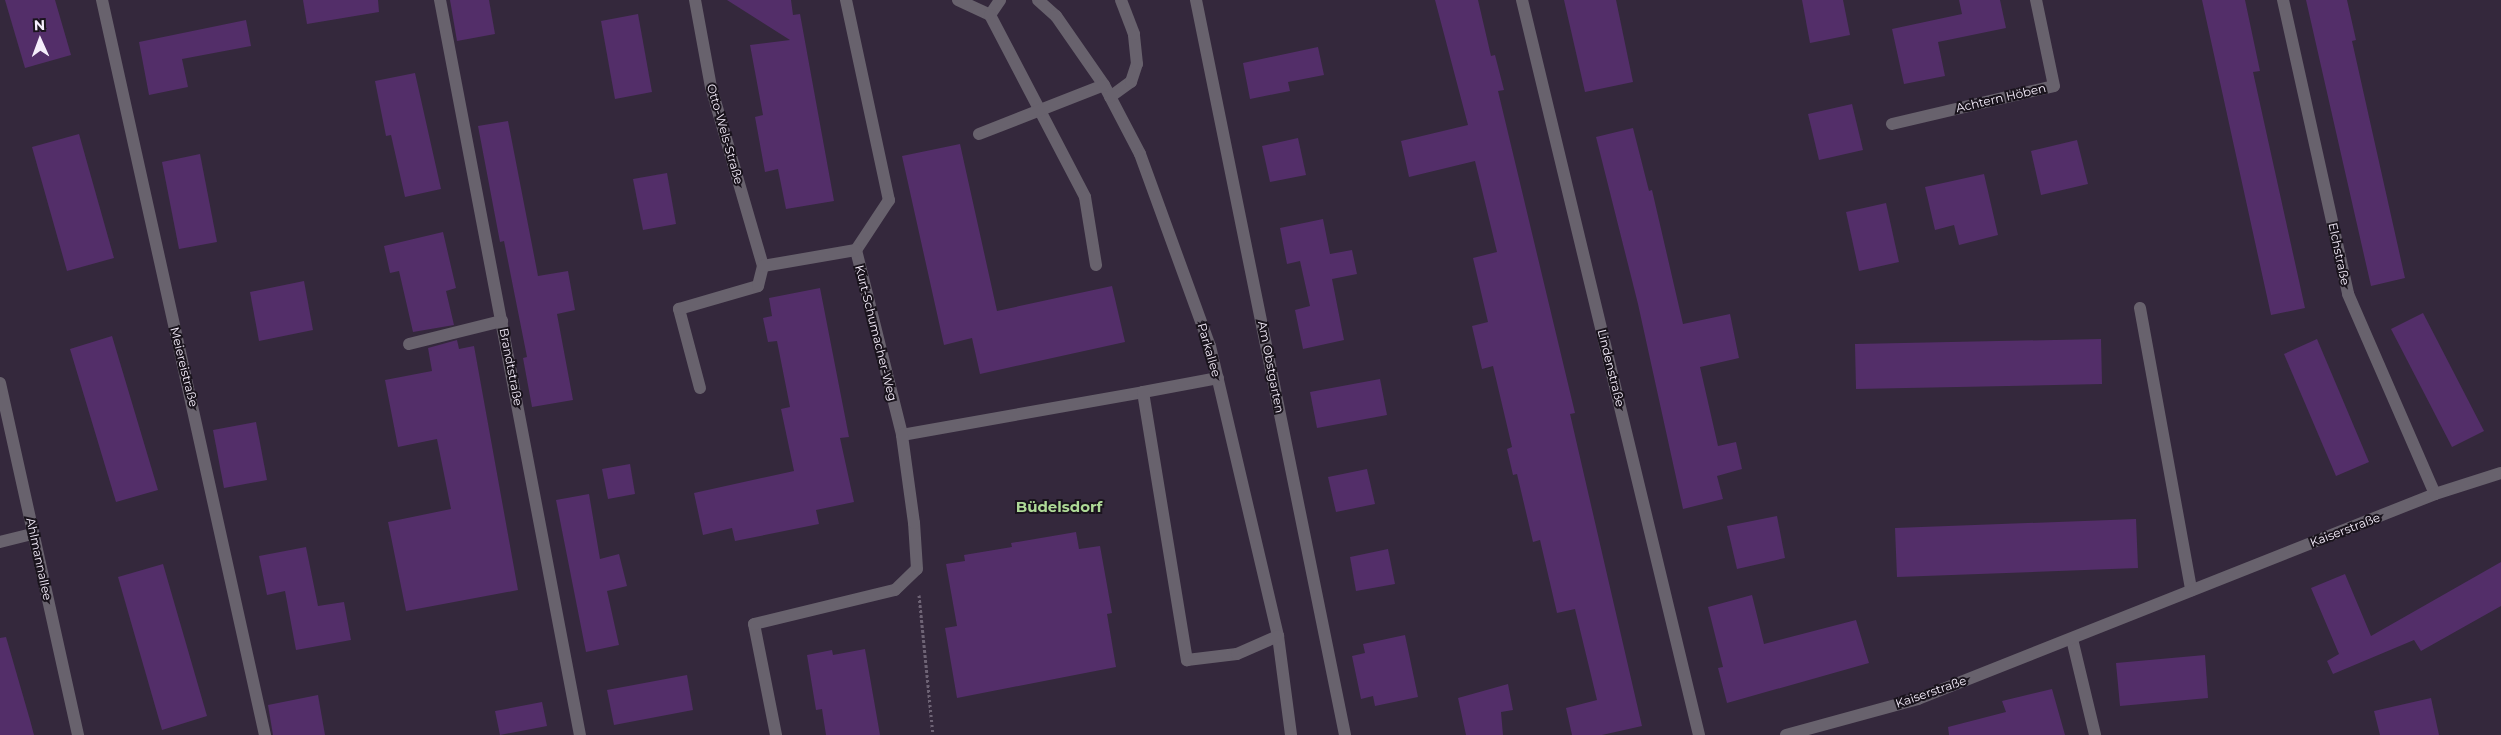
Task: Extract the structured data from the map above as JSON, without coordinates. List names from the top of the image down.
{
  "streets": {
    "street": [
      "Achtern Höben",
      "Otto-Wels-Straße",
      "Elchstraße",
      "Kurt-Schumacher-Weg",
      "Parkallee",
      "Meiereistraße",
      "Brandtstraße",
      "Am Obstgarten",
      "Lindenstraße",
      "Kaiserstraße",
      "Ahlmannallee"
    ]
  },
  "crossings": [
    ["Elchstraße", "Kaiserstraße"]
  ],
  "districts": ["Büdelsdorf"],
  "north": "top"
}
